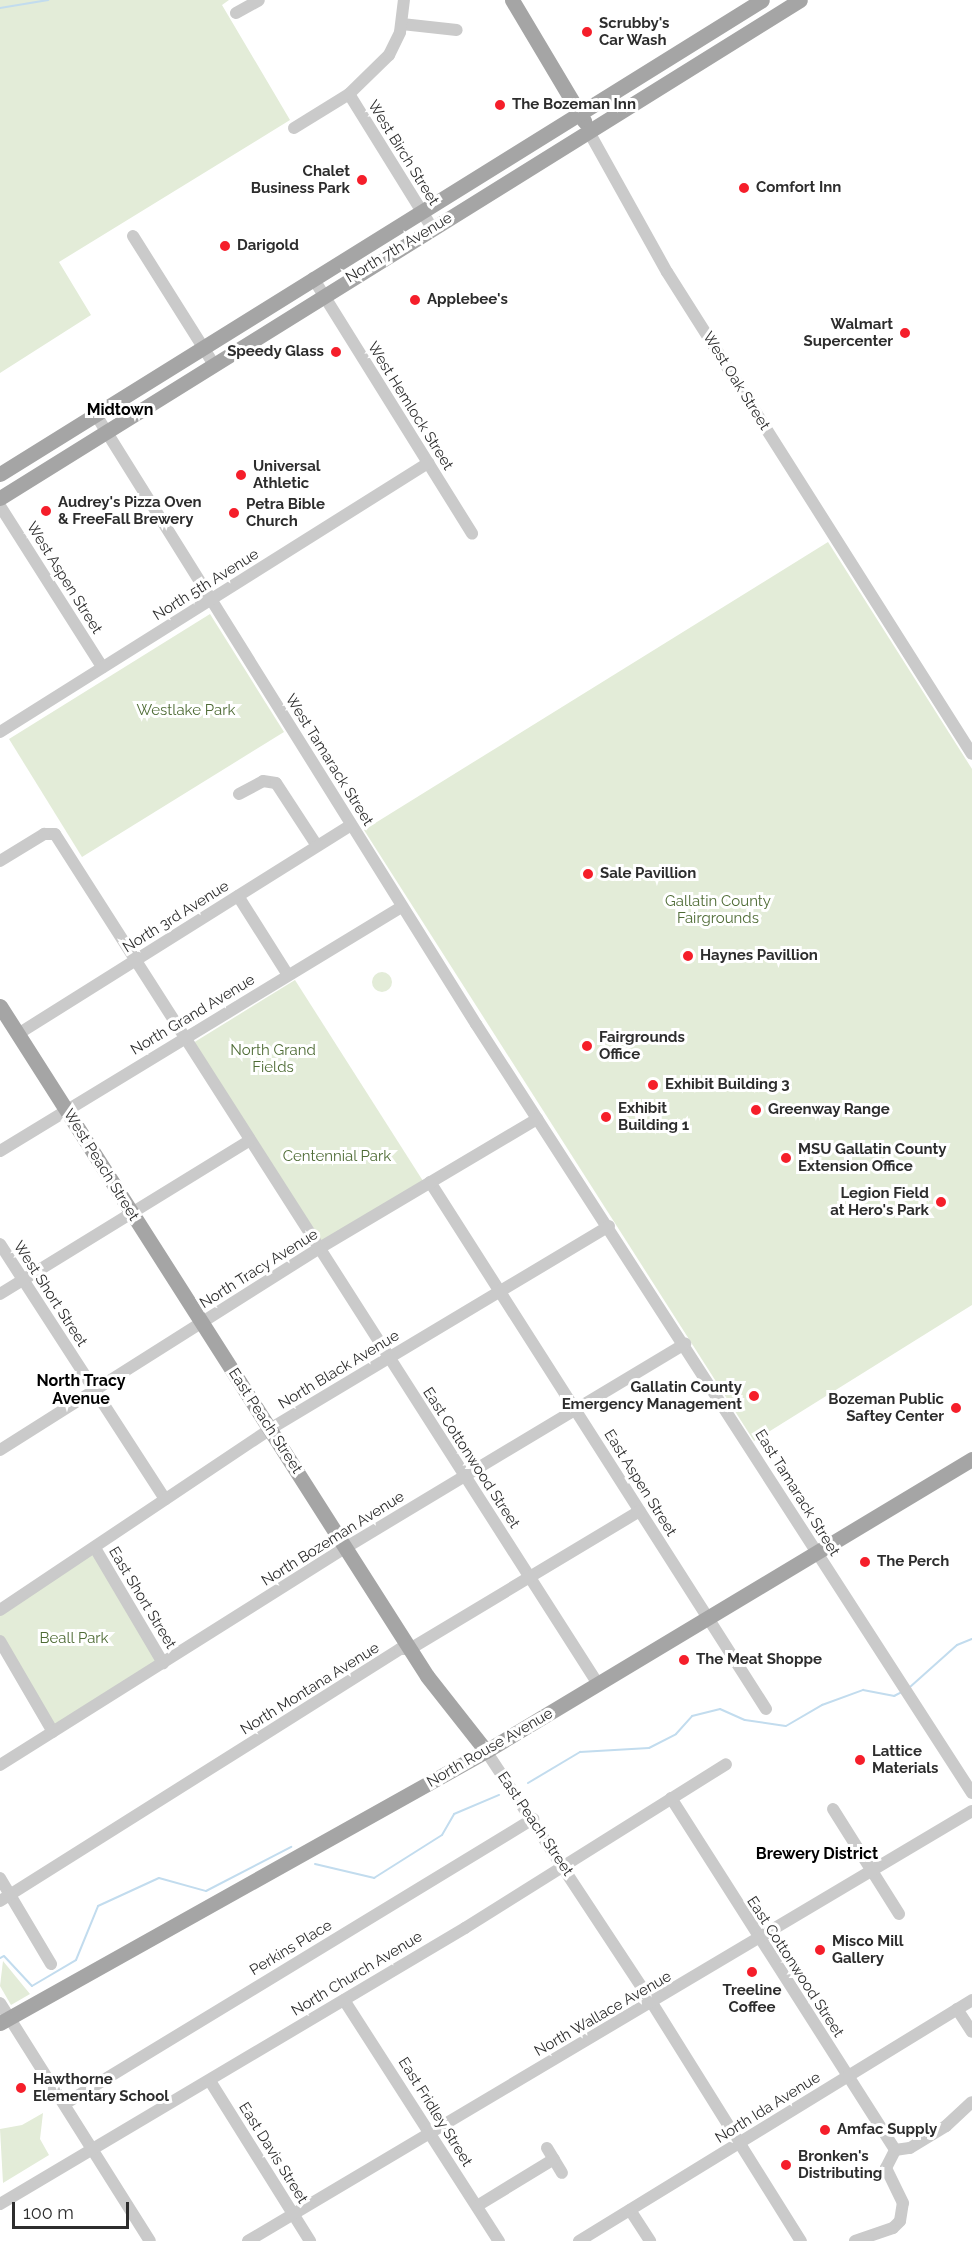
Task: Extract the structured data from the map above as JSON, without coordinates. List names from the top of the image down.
{
  "streets": {
    "main road": [
      "North 7th Avenue",
      "West Oak Street",
      "West Peach Street",
      "East Peach Street",
      "North Rouse Avenue"
    ],
    "street": [
      "West Birch Street",
      "West Hemlock Street",
      "West Aspen Street",
      "North 5th Avenue",
      "West Tamarack Street",
      "North 3rd Avenue",
      "North Grand Avenue",
      "North Tracy Avenue",
      "West Short Street",
      "North Black Avenue",
      "East Cottonwood Street",
      "East Aspen Street",
      "East Tamarack Street",
      "North Bozeman Avenue",
      "East Short Street",
      "North Montana Avenue",
      "Perkins Place",
      "North Church Avenue",
      "North Wallace Avenue",
      "North Ida Avenue",
      "East Fridley Street",
      "East Davis Street"
    ]
  },
  "crossings": [
    ["West Birch Street", "North 7th Avenue"],
    ["North 7th Avenue", "West Oak Street"],
    ["North 7th Avenue", "West Hemlock Street"],
    ["North 7th Avenue", "West Tamarack Street"],
    ["West Hemlock Street", "North 5th Avenue"],
    ["West Aspen Street", "North 5th Avenue"],
    ["North 5th Avenue", "West Tamarack Street"],
    ["West Tamarack Street", "North 3rd Avenue"],
    ["West Tamarack Street", "North Grand Avenue"],
    ["West Tamarack Street", "North Tracy Avenue"],
    ["West Tamarack Street", "East Tamarack Street"],
    ["North 3rd Avenue", "West Peach Street"],
    ["North 3rd Avenue", "East Cottonwood Street"],
    ["North Grand Avenue", "West Peach Street"],
    ["North Grand Avenue", "East Cottonwood Street"],
    ["West Peach Street", "North Tracy Avenue"],
    ["West Peach Street", "East Peach Street"],
    ["North Tracy Avenue", "West Short Street"],
    ["North Tracy Avenue", "East Peach Street"],
    ["North Tracy Avenue", "East Cottonwood Street"],
    ["North Tracy Avenue", "East Aspen Street"],
    ["North Tracy Avenue", "East Tamarack Street"],
    ["North Black Avenue", "East Peach Street"],
    ["North Black Avenue", "East Cottonwood Street"],
    ["North Black Avenue", "East Aspen Street"],
    ["North Black Avenue", "East Tamarack Street"],
    ["North Black Avenue", "East Short Street"],
    ["East Peach Street", "North Bozeman Avenue"],
    ["East Peach Street", "North Montana Avenue"],
    ["East Peach Street", "North Rouse Avenue"],
    ["East Peach Street", "Perkins Place"],
    ["East Peach Street", "North Church Avenue"],
    ["East Peach Street", "North Wallace Avenue"],
    ["East Peach Street", "North Ida Avenue"],
    ["East Cottonwood Street", "North Bozeman Avenue"],
    ["East Cottonwood Street", "North Montana Avenue"],
    ["East Cottonwood Street", "North Rouse Avenue"],
    ["East Cottonwood Street", "North Church Avenue"],
    ["East Cottonwood Street", "North Wallace Avenue"],
    ["East Cottonwood Street", "North Ida Avenue"],
    ["East Aspen Street", "North Bozeman Avenue"],
    ["East Aspen Street", "North Montana Avenue"],
    ["East Aspen Street", "North Rouse Avenue"],
    ["East Tamarack Street", "North Bozeman Avenue"],
    ["East Tamarack Street", "North Rouse Avenue"],
    ["North Bozeman Avenue", "East Short Street"],
    ["North Church Avenue", "East Fridley Street"],
    ["North Church Avenue", "East Davis Street"],
    ["North Wallace Avenue", "East Fridley Street"],
    ["North Wallace Avenue", "East Davis Street"]
  ],
  "districts": ["Midtown", "North Tracy Avenue", "Brewery District"],
  "parks": [
    "Westlake Park",
    "Gallatin County Fairgrounds",
    "North Grand Fields",
    "Centennial Park",
    "Beall Park"
  ],
  "places": [
    "Scrubby's Car Wash",
    "The Bozeman Inn",
    "Chalet Business Park",
    "Comfort Inn",
    "Darigold",
    "Applebee's",
    "Walmart Supercenter",
    "Speedy Glass",
    "Universal Athletic",
    "Audrey's Pizza Oven & FreeFall Brewery",
    "Petra Bible Church",
    "Sale Pavillion",
    "Haynes Pavillion",
    "Fairgrounds Office",
    "Exhibit Building 3",
    "Greenway Range",
    "Exhibit Building 1",
    "MSU Gallatin County Extension Office",
    "Legion Field at Hero's Park",
    "Gallatin County Emergency Management",
    "Bozeman Public Saftey Center",
    "The Perch",
    "The Meat Shoppe",
    "Lattice Materials",
    "Misco Mill Gallery",
    "Treeline Coffee",
    "Hawthorne Elementary School",
    "Amfac Supply",
    "Bronken's Distributing"
  ],
  "scale_bar": "100 m"
}
